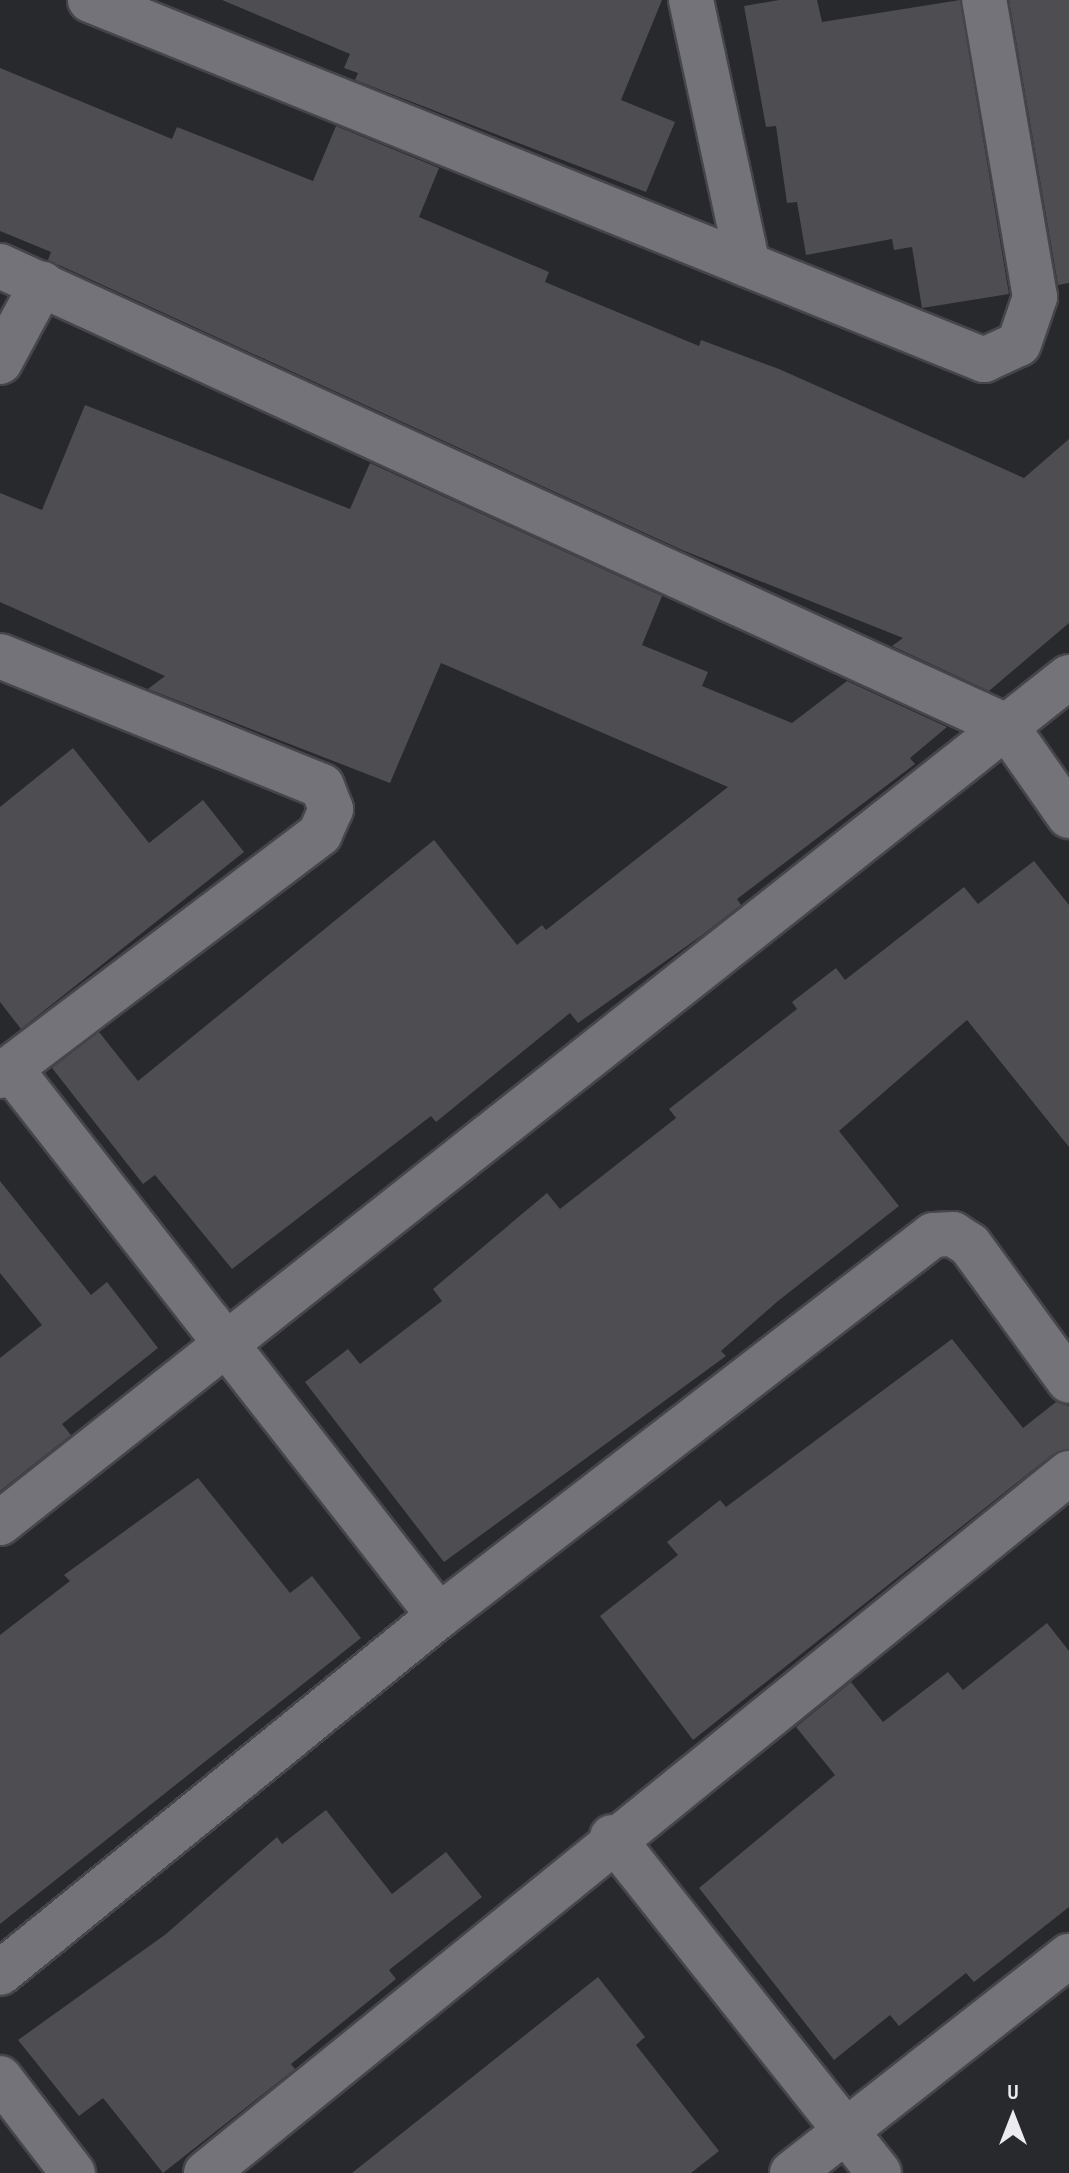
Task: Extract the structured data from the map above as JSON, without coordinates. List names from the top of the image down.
{
  "north": "top"
}
